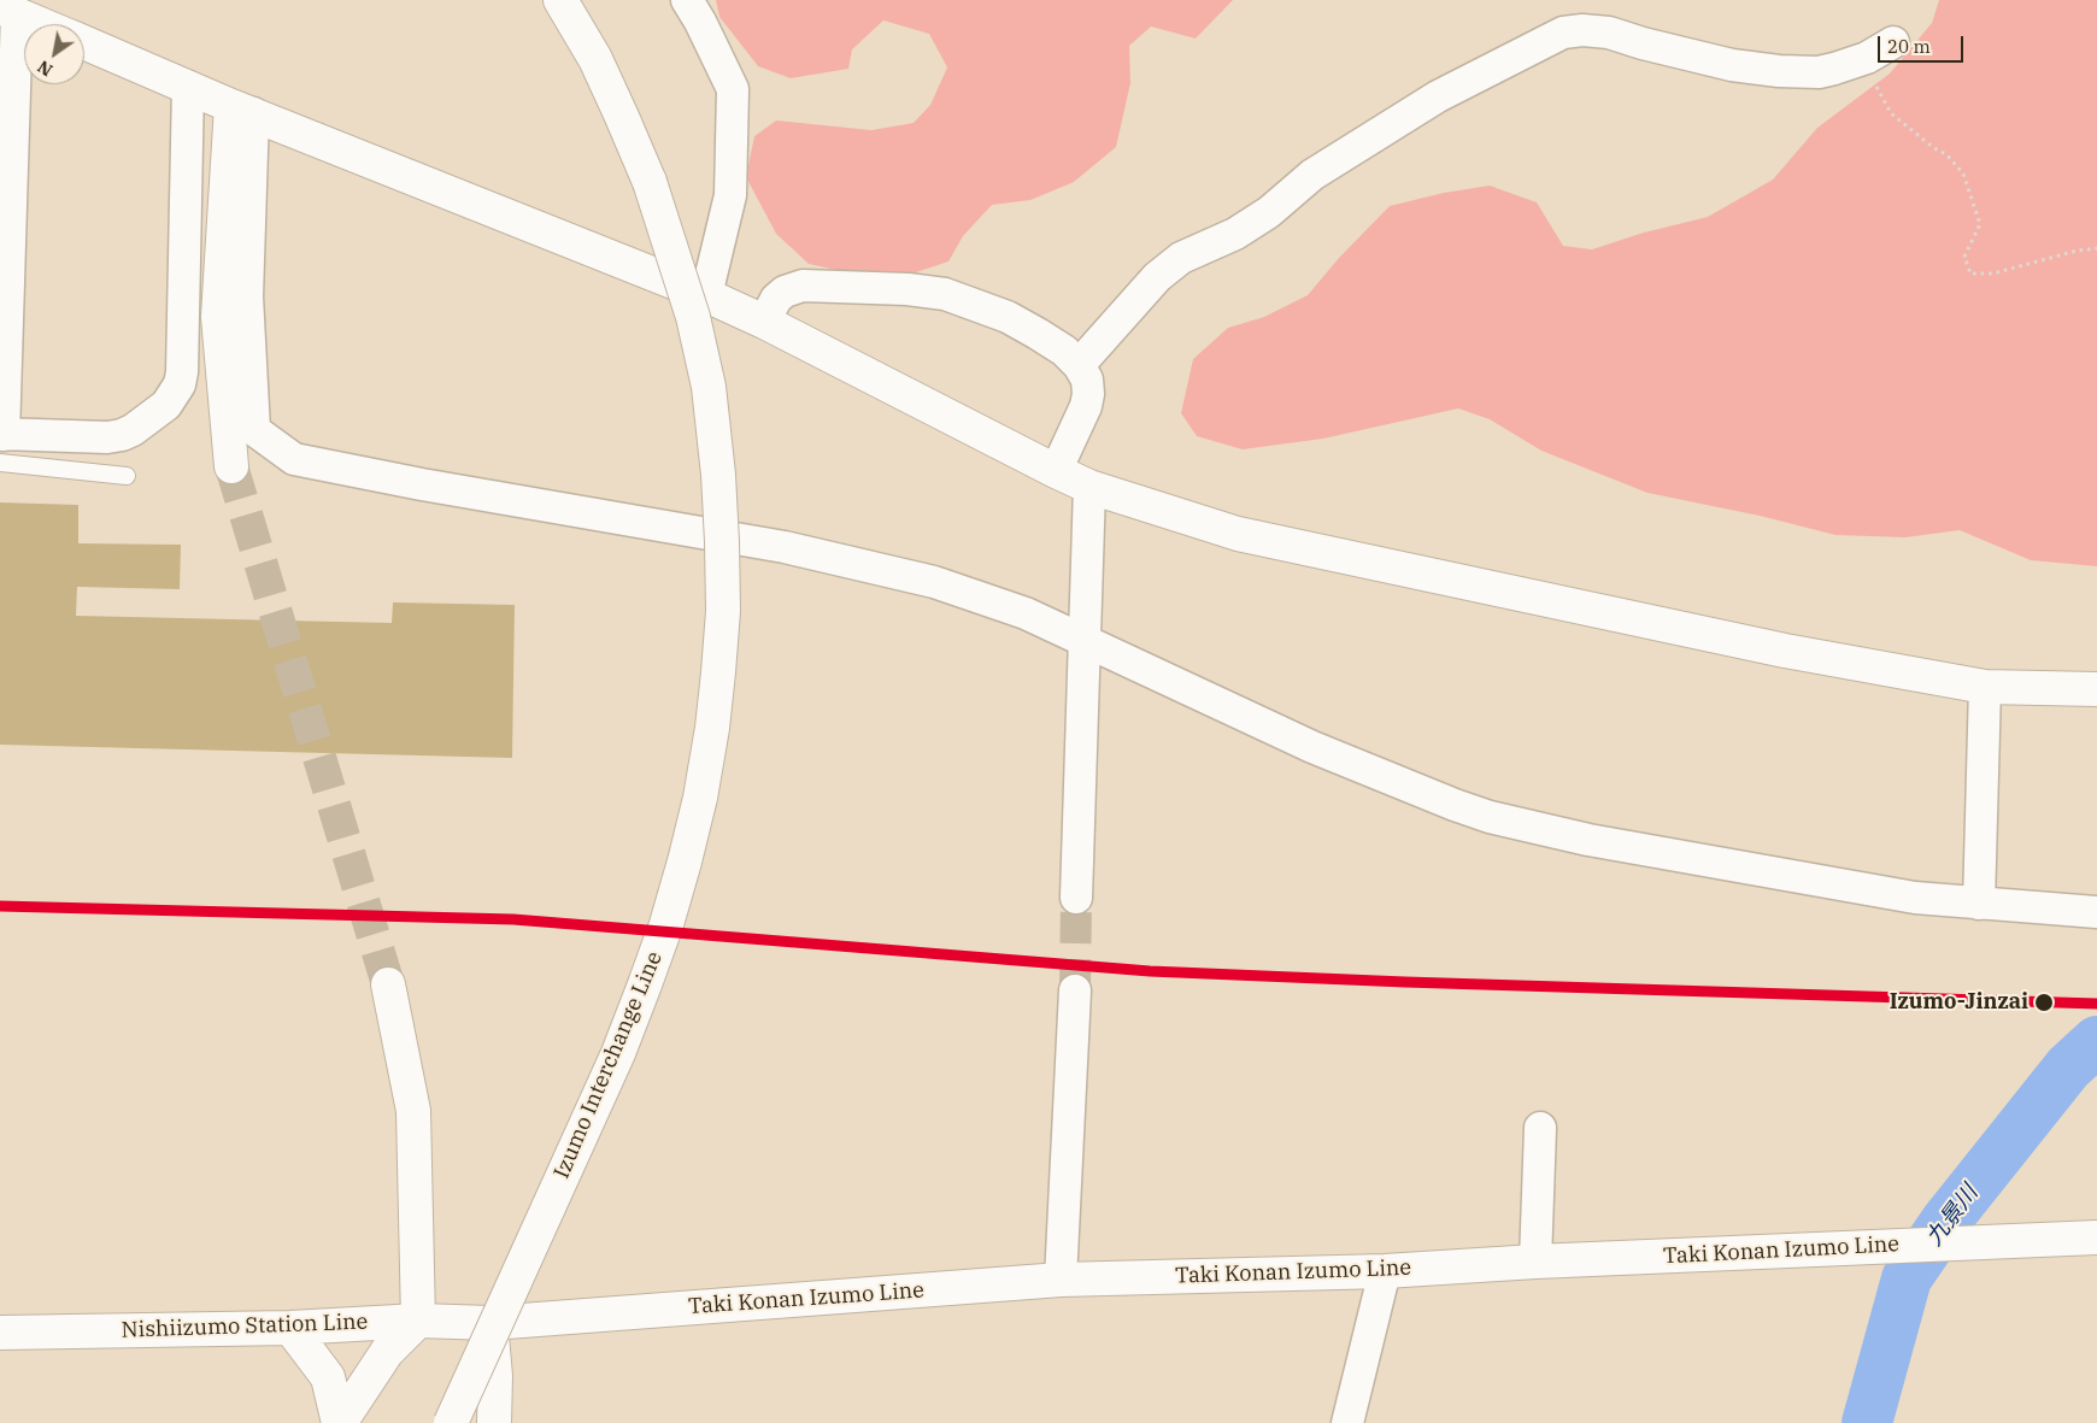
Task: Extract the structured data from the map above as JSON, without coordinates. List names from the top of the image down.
{
  "streets": {
    "main road": ["Izumo Interchange Line", "Taki Konan Izumo Line", "Nishiizumo Station Line"]
  },
  "crossings": [
    ["Taki Konan Izumo Line", "Nishiizumo Station Line"]
  ],
  "water": ["九景川"],
  "places": ["Izumo-Jinzai"],
  "scale_bar": "20 m",
  "north": "bottom left"
}
